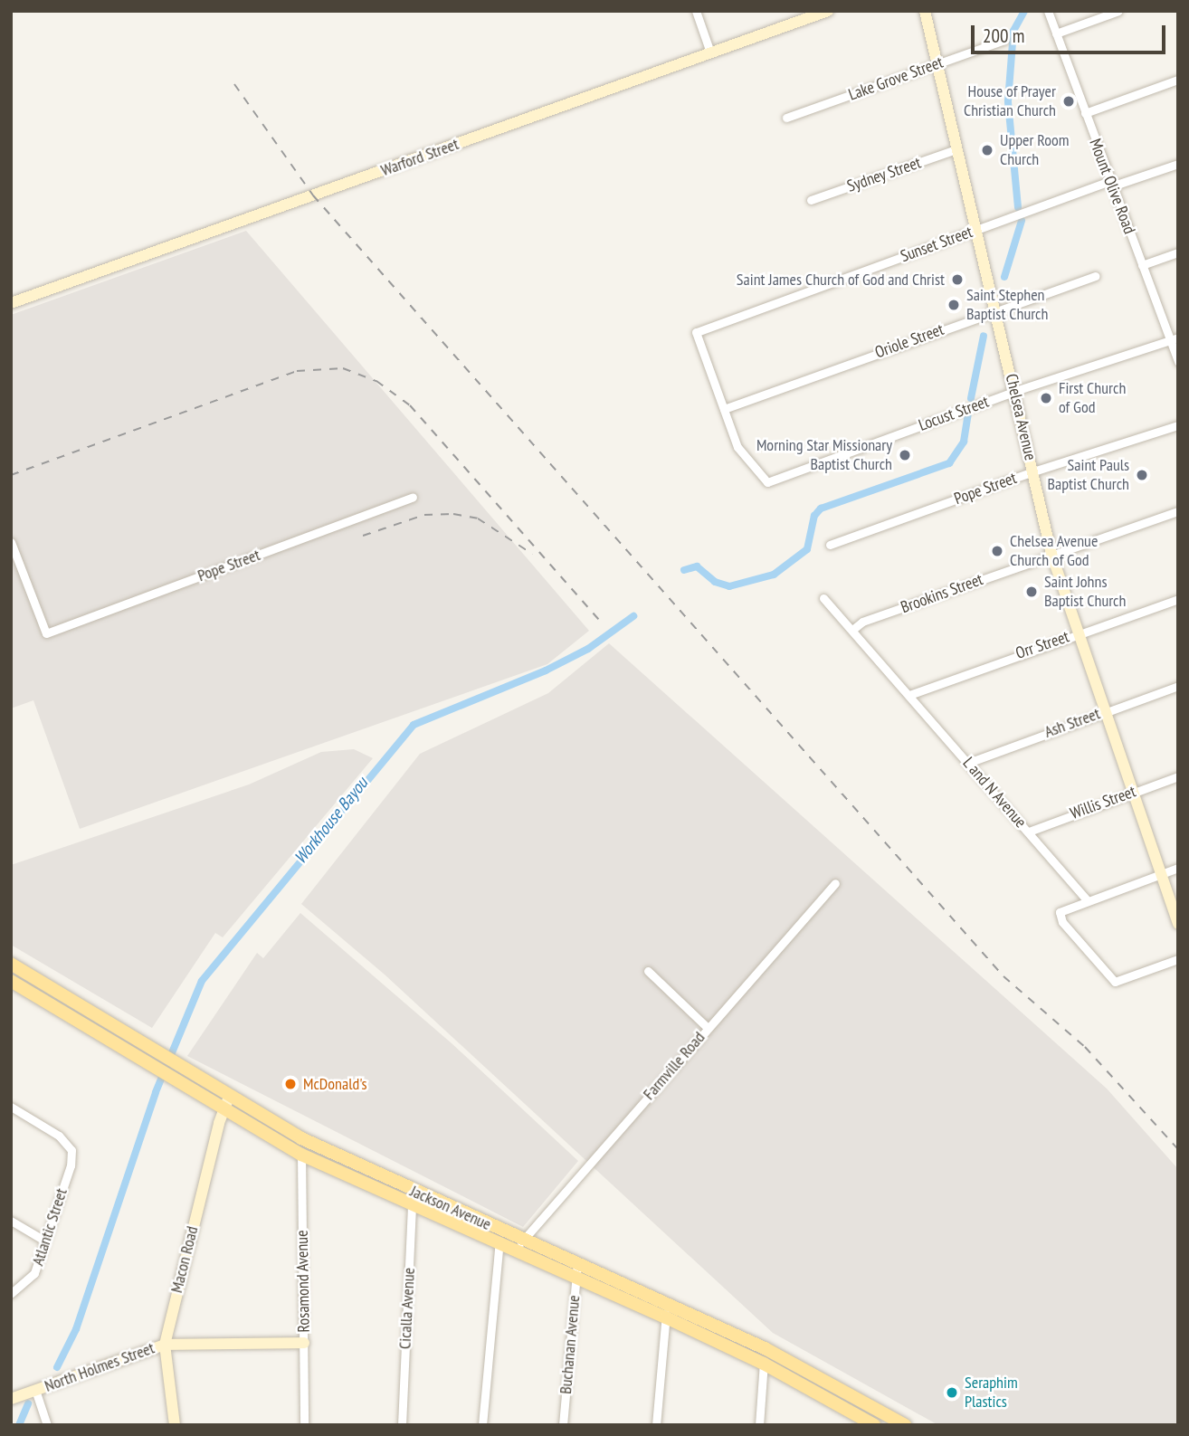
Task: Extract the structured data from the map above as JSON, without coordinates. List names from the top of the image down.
{
  "streets": {
    "main road": [
      "Warford Street",
      "Chelsea Avenue",
      "Jackson Avenue",
      "Macon Road",
      "North Holmes Street"
    ],
    "street": [
      "Lake Grove Street",
      "Sydney Street",
      "Mount Olive Road",
      "Sunset Street",
      "Oriole Street",
      "Locust Street",
      "Pope Street",
      "Brookins Street",
      "Orr Street",
      "Ash Street",
      "L and N Avenue",
      "Willis Street",
      "Farmville Road",
      "Atlantic Street",
      "Rosamond Avenue",
      "Cicalla Avenue",
      "Buchanan Avenue"
    ]
  },
  "crossings": [
    ["Lake Grove Street", "Chelsea Avenue"],
    ["Sydney Street", "Chelsea Avenue"],
    ["Mount Olive Road", "Sunset Street"],
    ["Mount Olive Road", "Locust Street"],
    ["Sunset Street", "Oriole Street"],
    ["Sunset Street", "Locust Street"],
    ["Sunset Street", "Chelsea Avenue"],
    ["Oriole Street", "Locust Street"],
    ["Oriole Street", "Chelsea Avenue"],
    ["Locust Street", "Chelsea Avenue"],
    ["Chelsea Avenue", "Pope Street"],
    ["Chelsea Avenue", "Brookins Street"],
    ["Chelsea Avenue", "Orr Street"],
    ["Chelsea Avenue", "Ash Street"],
    ["Chelsea Avenue", "Willis Street"],
    ["Brookins Street", "L and N Avenue"],
    ["Orr Street", "L and N Avenue"],
    ["Ash Street", "L and N Avenue"],
    ["L and N Avenue", "Willis Street"],
    ["Farmville Road", "Jackson Avenue"],
    ["Jackson Avenue", "Macon Road"],
    ["Jackson Avenue", "Rosamond Avenue"],
    ["Jackson Avenue", "Cicalla Avenue"],
    ["Jackson Avenue", "Buchanan Avenue"],
    ["Macon Road", "North Holmes Street"],
    ["Rosamond Avenue", "North Holmes Street"]
  ],
  "water": ["Workhouse Bayou"],
  "places": [
    "House of Prayer Christian Church",
    "Upper Room Church",
    "Saint James Church of God and Christ",
    "Saint Stephen Baptist Church",
    "First Church of God",
    "Morning Star Missionary Baptist Church",
    "Saint Pauls Baptist Church",
    "Chelsea Avenue Church of God",
    "Saint Johns Baptist Church",
    "McDonald's",
    "Seraphim Plastics"
  ],
  "scale_bar": "200 m"
}
